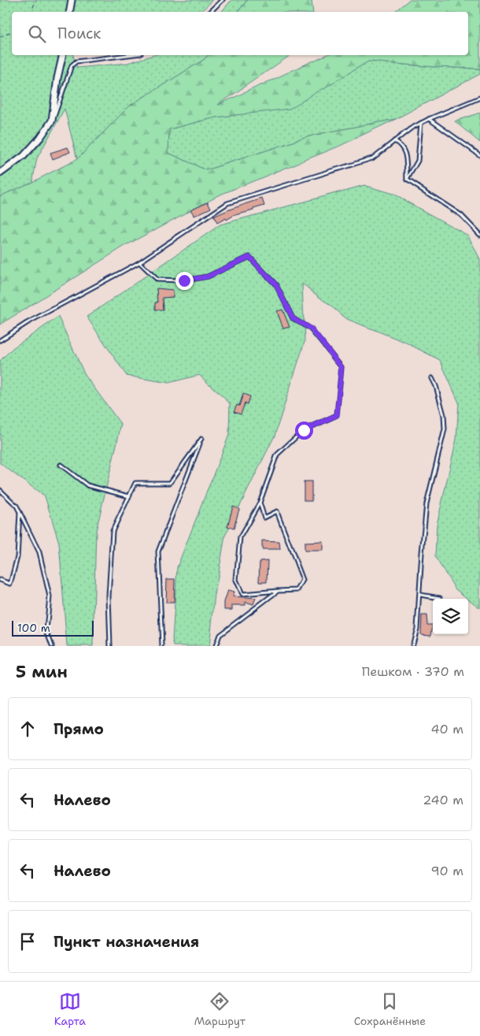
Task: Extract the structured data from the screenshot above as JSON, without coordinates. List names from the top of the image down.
{
  "scale_bar": "100 m",
  "page": {
    "search": "Поиск",
    "scale": "100 m",
    "heading": ["5 мин", "Пешком · 370 m"],
    "list": [
      ["Прямо", "40 m"],
      ["Налево", "240 m"],
      ["Налево", "90 m"],
      "Пункт назначения"
    ],
    "nav": ["Карта", "Маршрут", "Сохранённые"]
  }
}
